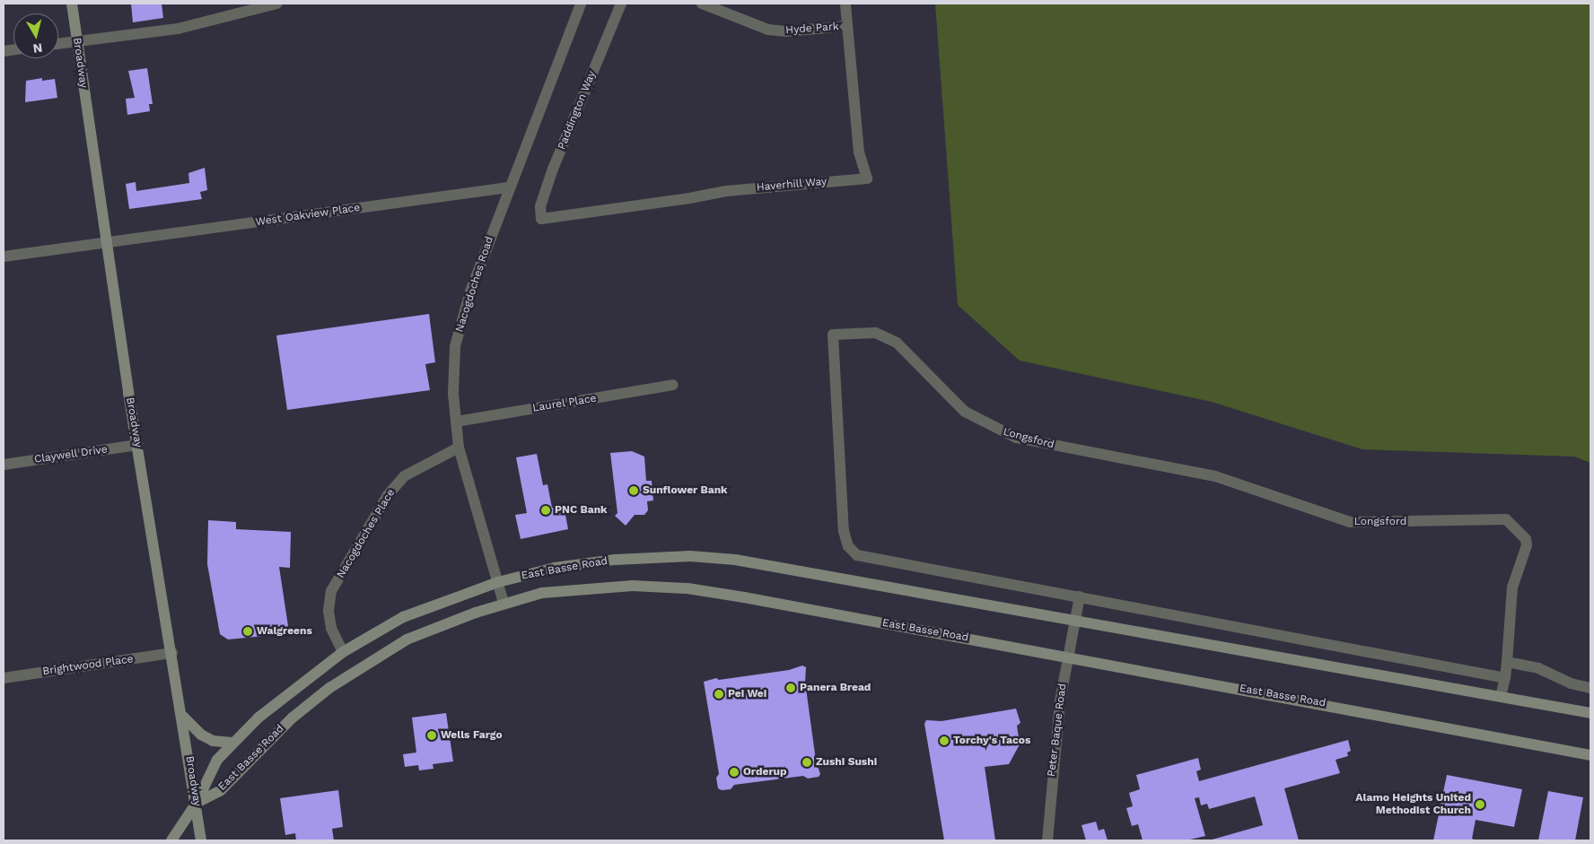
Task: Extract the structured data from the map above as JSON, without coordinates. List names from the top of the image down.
{
  "streets": {
    "main road": ["Broadway", "East Basse Road"],
    "street": [
      "Hyde Park",
      "Paddington Way",
      "Haverhill Way",
      "West Oakview Place",
      "Nacogdoches Road",
      "Laurel Place",
      "Longsford",
      "Claywell Drive",
      "Nacogdoches Place",
      "Brightwood Place",
      "Peter Baque Road"
    ]
  },
  "crossings": [
    ["Hyde Park", "Haverhill Way"],
    ["Broadway", "West Oakview Place"],
    ["Broadway", "Claywell Drive"],
    ["Broadway", "East Basse Road"],
    ["Broadway", "Brightwood Place"],
    ["Paddington Way", "Haverhill Way"],
    ["West Oakview Place", "Nacogdoches Road"],
    ["Nacogdoches Road", "Laurel Place"],
    ["Nacogdoches Road", "Nacogdoches Place"],
    ["Nacogdoches Road", "East Basse Road"],
    ["Longsford", "East Basse Road"],
    ["Nacogdoches Place", "East Basse Road"],
    ["East Basse Road", "Peter Baque Road"]
  ],
  "places": [
    "Sunflower Bank",
    "PNC Bank",
    "Walgreens",
    "Panera Bread",
    "Pei Wei",
    "Wells Fargo",
    "Torchy's Tacos",
    "Zushi Sushi",
    "Orderup",
    "Alamo Heights United Methodist Church"
  ],
  "north": "bottom"
}
